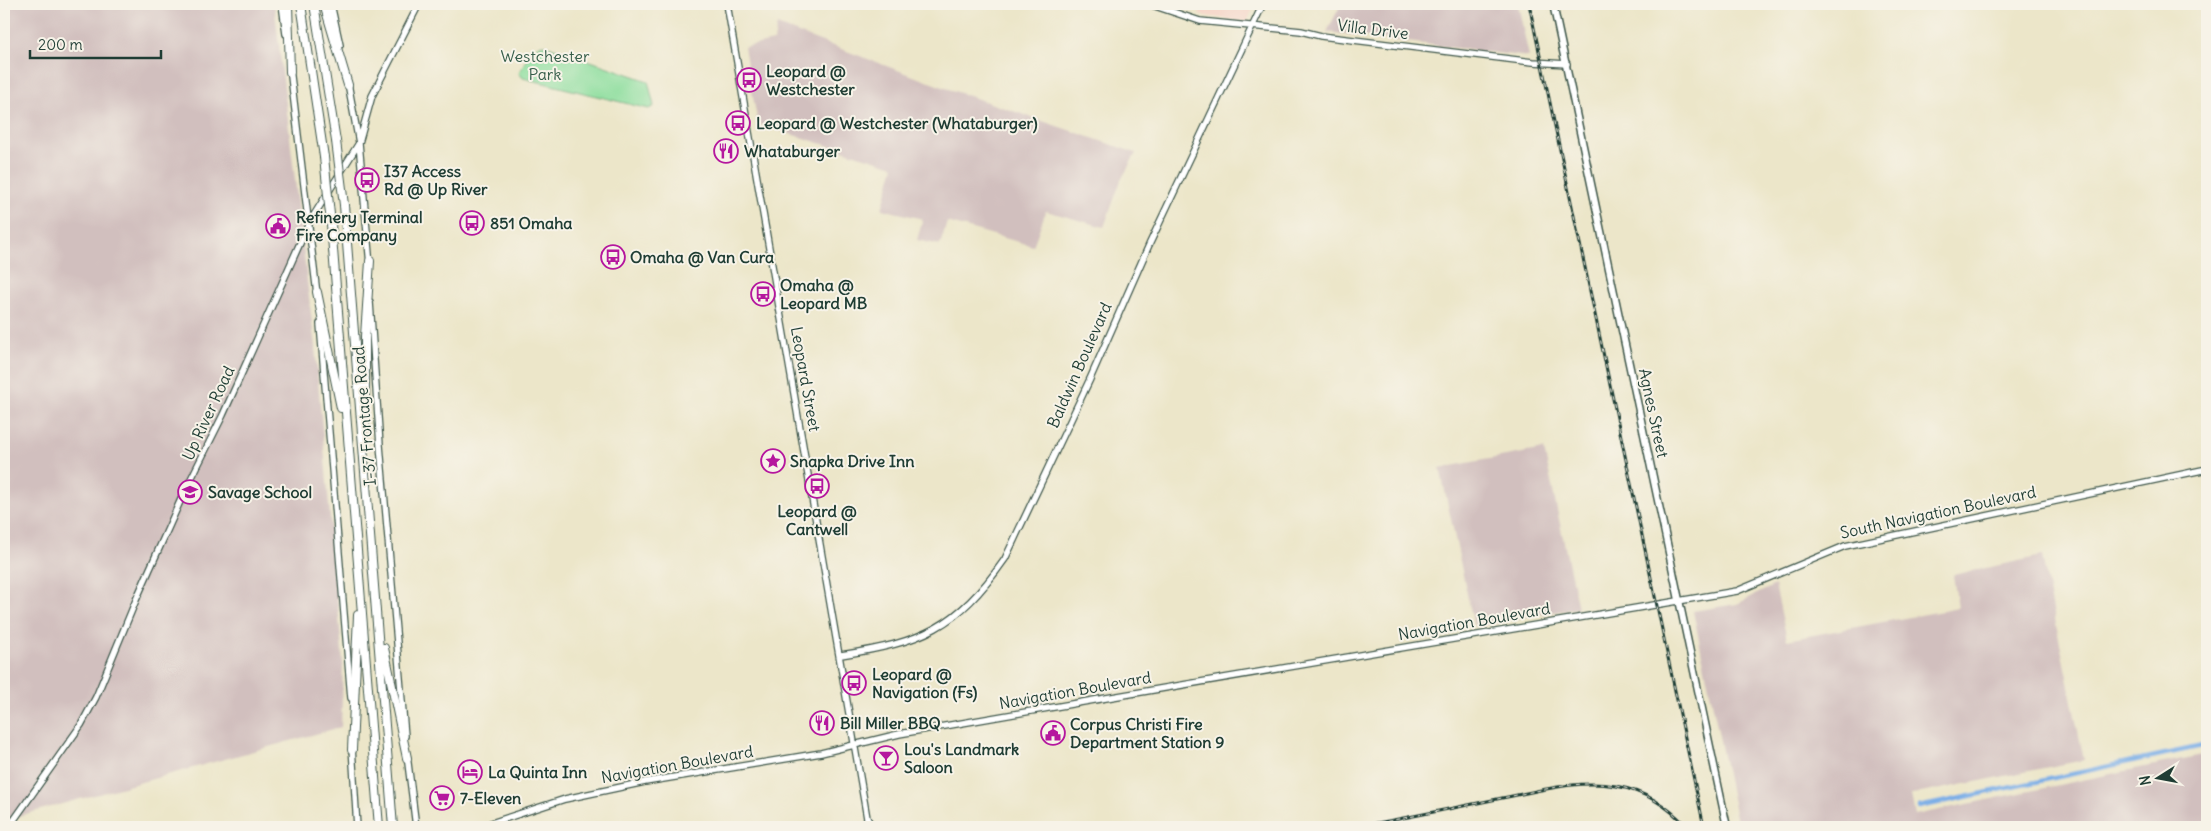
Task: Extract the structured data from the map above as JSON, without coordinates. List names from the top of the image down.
{
  "streets": {
    "main road": [
      "Villa Drive",
      "Baldwin Boulevard",
      "Leopard Street",
      "Up River Road",
      "Agnes Street",
      "I-37 Frontage Road",
      "South Navigation Boulevard",
      "Navigation Boulevard"
    ]
  },
  "crossings": [
    ["Villa Drive", "Baldwin Boulevard"],
    ["Villa Drive", "Agnes Street"],
    ["Baldwin Boulevard", "Leopard Street"],
    ["Leopard Street", "Navigation Boulevard"],
    ["Up River Road", "I-37 Frontage Road"],
    ["Agnes Street", "South Navigation Boulevard"],
    ["Agnes Street", "Navigation Boulevard"],
    ["South Navigation Boulevard", "Navigation Boulevard"]
  ],
  "parks": ["Westchester Park"],
  "places": {
    "bus stop": [
      "Leopard @ Westchester",
      "Leopard @ Westchester (Whataburger)",
      "I37 Access Rd @ Up River",
      "851 Omaha",
      "Omaha @ Van Cura",
      "Omaha @ Leopard MB",
      "Leopard @ Cantwell",
      "Leopard @ Navigation (Fs)"
    ],
    "restaurant": ["Whataburger", "Bill Miller BBQ"],
    "public building": ["Refinery Terminal Fire Company", "Corpus Christi Fire Department Station 9"],
    "place": ["Snapka Drive Inn"],
    "school or university": ["Savage School"],
    "bar": ["Lou's Landmark Saloon"],
    "hotel": ["La Quinta Inn"],
    "supermarket": ["7-Eleven"]
  },
  "scale_bar": "200 m",
  "north": "left"
}
